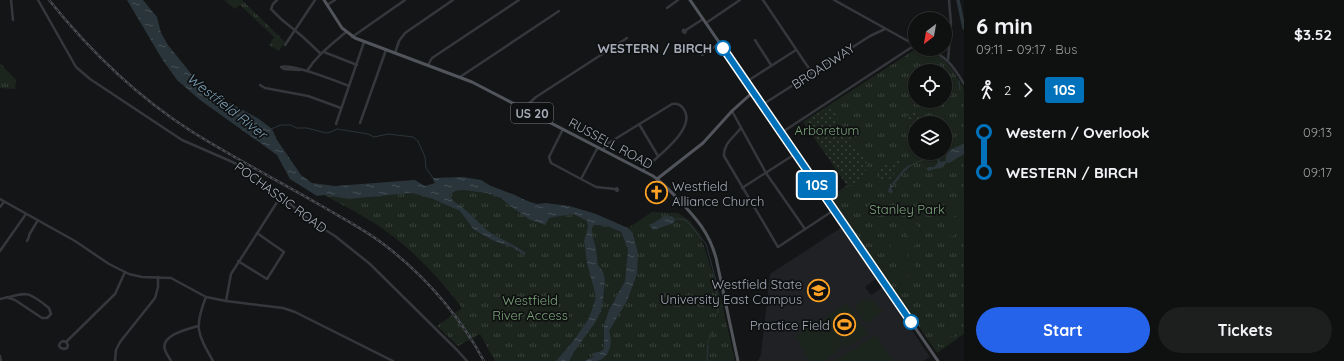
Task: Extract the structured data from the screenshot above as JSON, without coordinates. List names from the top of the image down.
{
  "streets": {
    "main road": ["US 20", "RUSSELL ROAD"],
    "street": ["BROADWAY", "POCHASSIC ROAD"]
  },
  "crossings": [
    ["US 20", "RUSSELL ROAD"]
  ],
  "water": ["Westfield River"],
  "parks": ["Arboretum", "Stanley Park", "Westfield River Access"],
  "places": {
    "other": ["WESTERN / BIRCH"],
    "church": ["Westfield Alliance Church"],
    "school or university": ["Westfield State University East Campus"],
    "sports": ["Practice Field"]
  },
  "lines": ["bus line 10S"],
  "north": "bottom left",
  "page": {
    "on_map": "10S",
    "heading": ["6 min", "09:11 – 09:17 · Bus", "$3.52"],
    "legs": ["2", "10S"],
    "list": [
      {
        "name": "Western / Overlook",
        "value": "09:13"
      },
      {
        "name": "WESTERN / BIRCH",
        "value": "09:17"
      }
    ],
    "buttons": ["Start", "Tickets"]
  }
}
